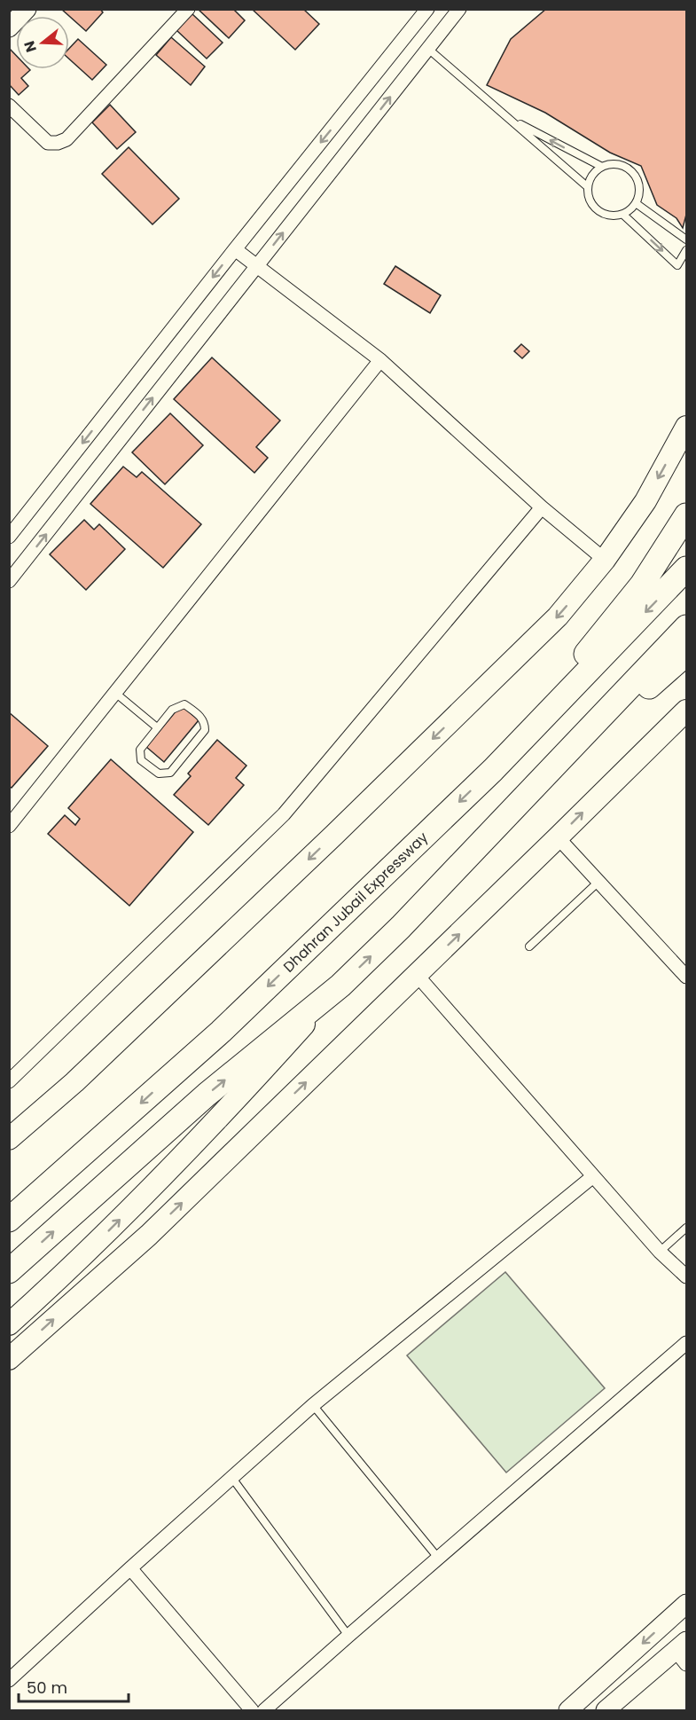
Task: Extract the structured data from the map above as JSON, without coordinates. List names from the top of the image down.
{
  "streets": {
    "highway": ["Dhahran Jubail Expressway"]
  },
  "scale_bar": "50 m",
  "north": "left"
}
